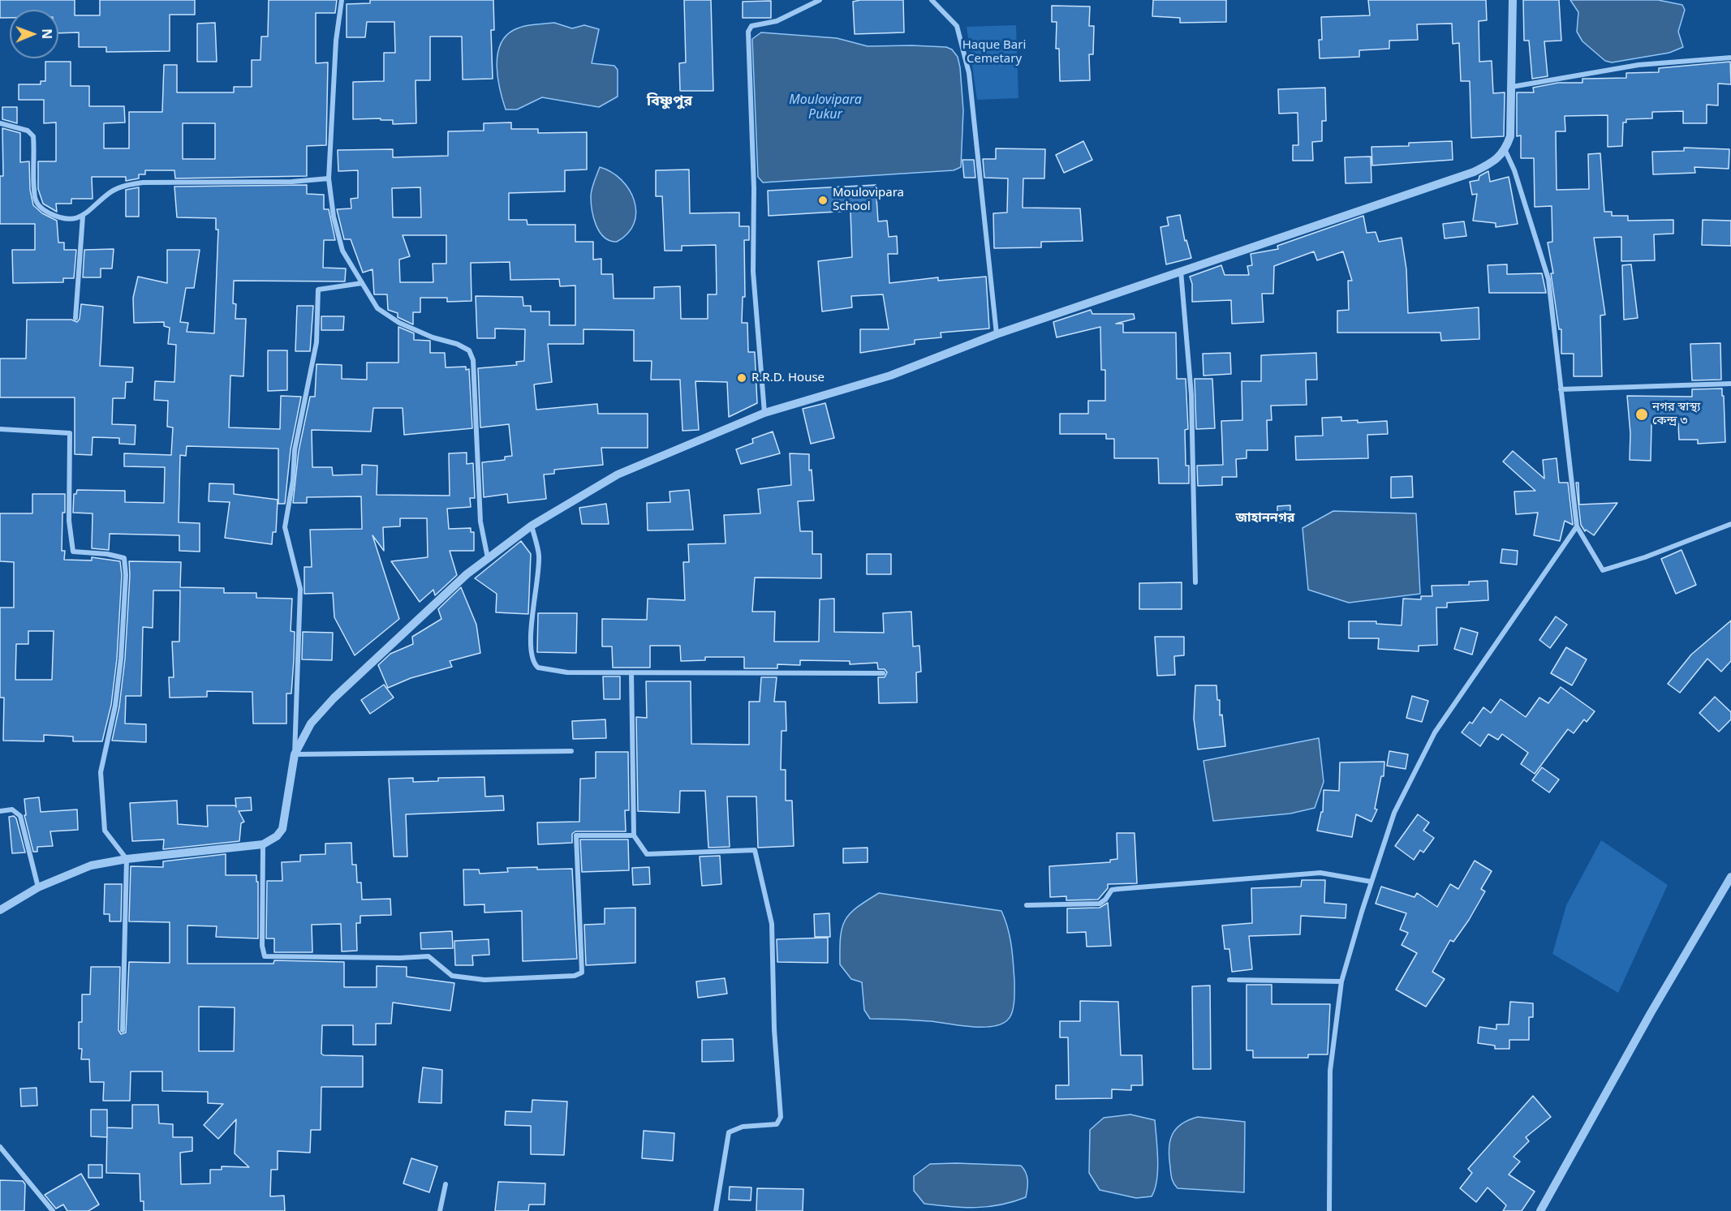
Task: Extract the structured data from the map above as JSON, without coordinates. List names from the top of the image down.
{
  "districts": ["বিষ্ণুপুর", "জাহাননগর"],
  "water": ["Moulovipara Pukur"],
  "parks": ["Haque Bari Cemetary"],
  "places": ["Moulovipara School", "R.R.D. House", "নগর স্বাস্থ্য কেন্দ্র ৩"],
  "north": "right"
}
